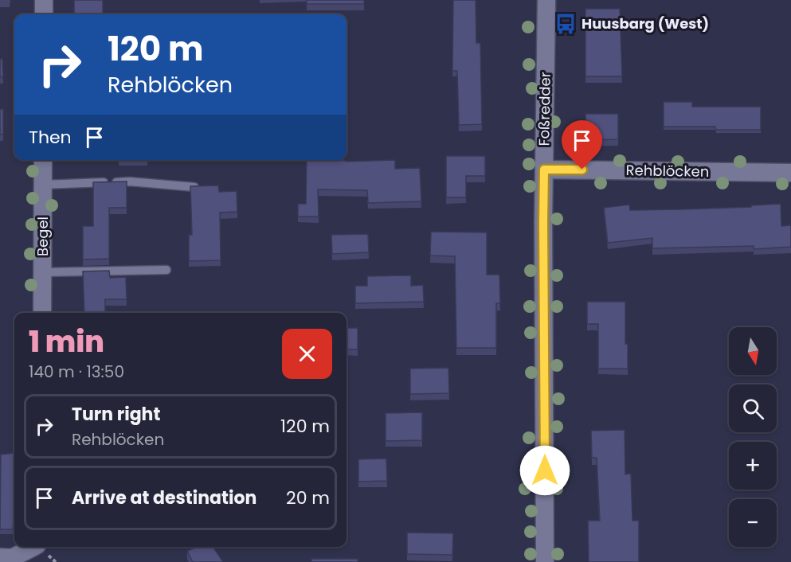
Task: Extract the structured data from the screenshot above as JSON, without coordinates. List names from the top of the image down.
{
  "streets": {
    "street": ["Foßredder", "Rehblöcken", "Begel"]
  },
  "crossings": [
    ["Foßredder", "Rehblöcken"]
  ],
  "places": {
    "bus stop": ["Huusbarg (West)"]
  },
  "north": "bottom",
  "page": {
    "turn": ["120 m", "Rehblöcken"],
    "then": "Then",
    "heading": ["1 min", "140 m · 13:50"],
    "map_buttons": ["+", "−"],
    "list": [
      {
        "name": "Turn right",
        "note": "Rehblöcken",
        "value": "120 m"
      },
      {
        "name": "Arrive at destination",
        "value": "20 m"
      }
    ]
  }
}
